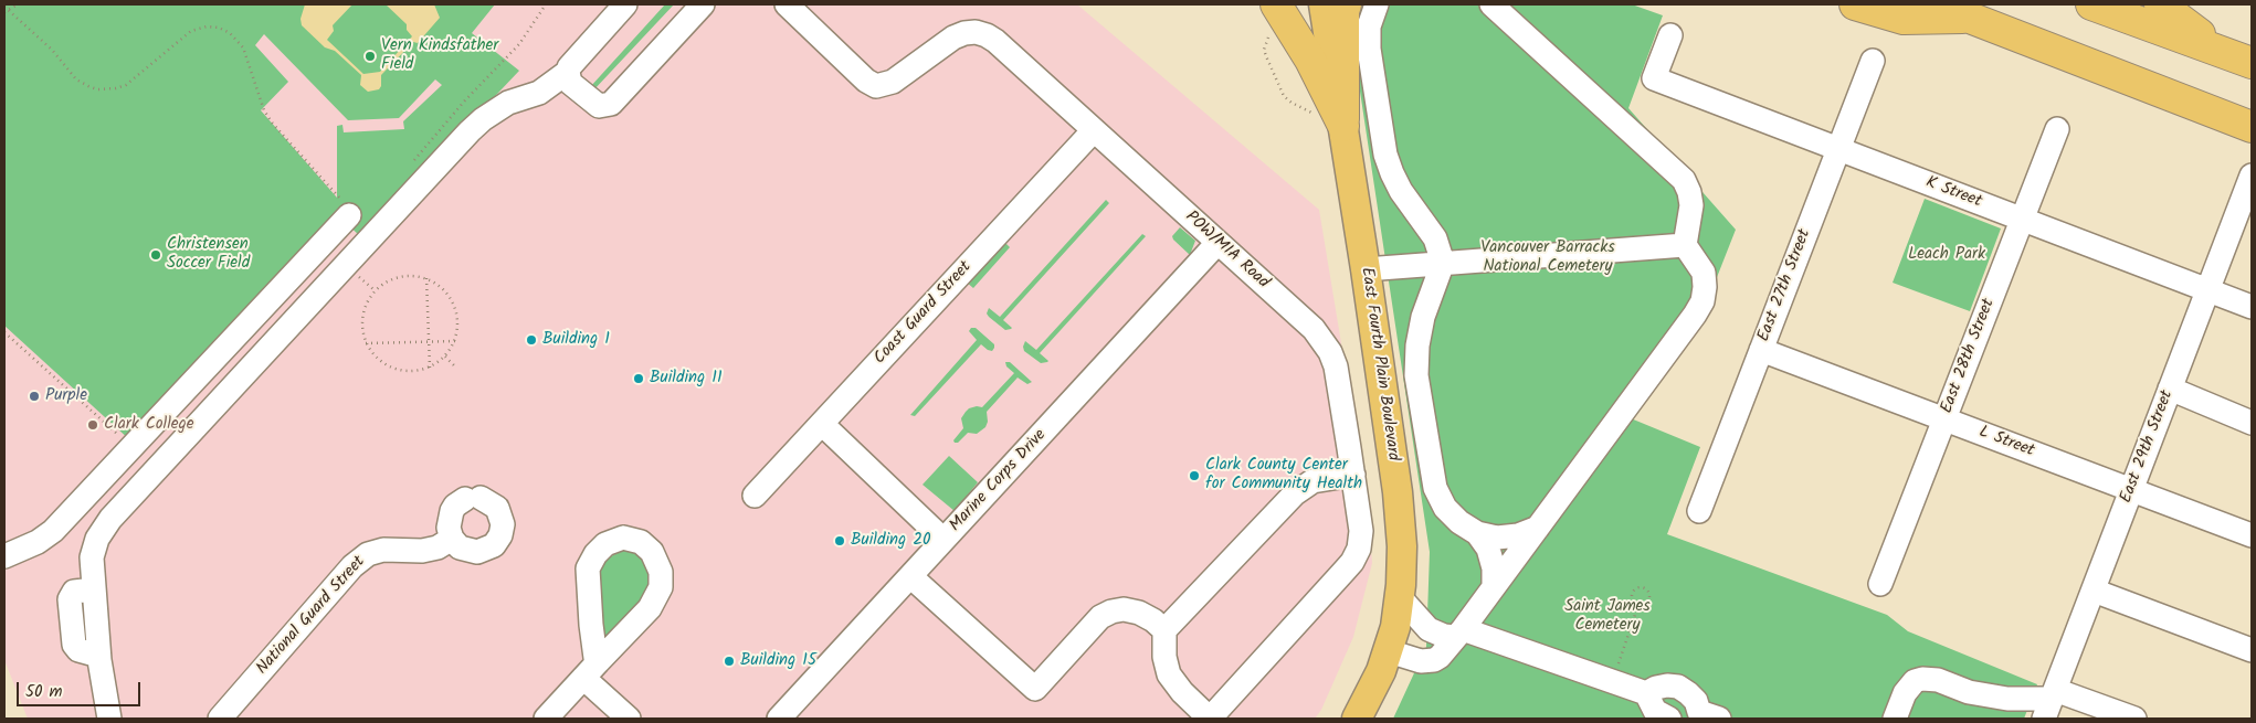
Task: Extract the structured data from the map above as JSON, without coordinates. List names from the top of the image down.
{
  "streets": {
    "main road": ["East Fourth Plain Boulevard"],
    "street": [
      "K Street",
      "POW/MIA Road",
      "East 27th Street",
      "Coast Guard Street",
      "East 28th Street",
      "L Street",
      "East 29th Street",
      "Marine Corps Drive",
      "National Guard Street"
    ]
  },
  "crossings": [
    ["K Street", "East 27th Street"],
    ["K Street", "East 28th Street"],
    ["K Street", "East 29th Street"],
    ["POW/MIA Road", "Coast Guard Street"],
    ["POW/MIA Road", "Marine Corps Drive"],
    ["East 27th Street", "L Street"],
    ["East 28th Street", "L Street"],
    ["L Street", "East 29th Street"]
  ],
  "parks": ["Vancouver Barracks National Cemetery", "Leach Park", "Saint James Cemetery"],
  "places": [
    "Vern Kindsfather Field",
    "Christensen Soccer Field",
    "Building 1",
    "Building 11",
    "Purple",
    "Clark College",
    "Clark County Center for Community Health",
    "Building 20",
    "Building 15"
  ],
  "scale_bar": "50 m"
}
